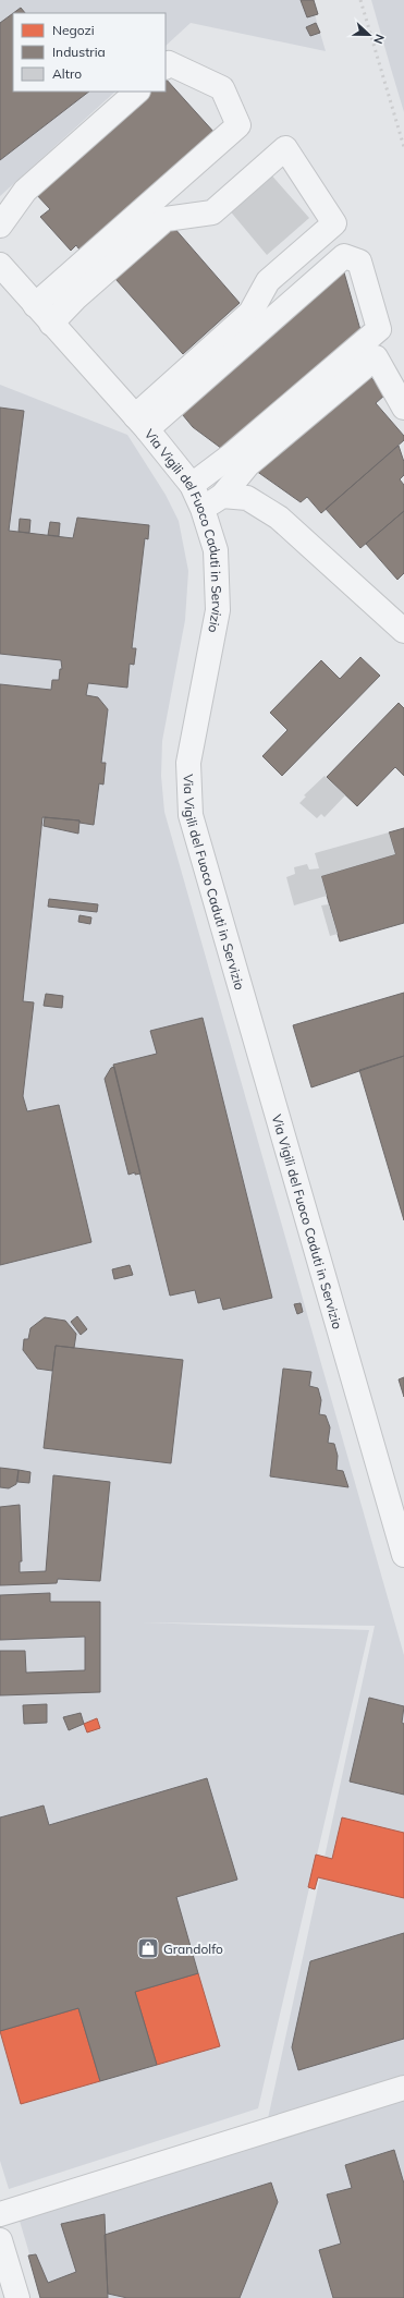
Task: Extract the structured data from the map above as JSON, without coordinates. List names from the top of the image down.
{
  "streets": {
    "street": ["Via Vigili del Fuoco Caduti in Servizio"]
  },
  "places": {
    "shop": ["Grandolfo"]
  },
  "legend": ["Negozi", "Industria", "Altro"],
  "north": "right"
}
